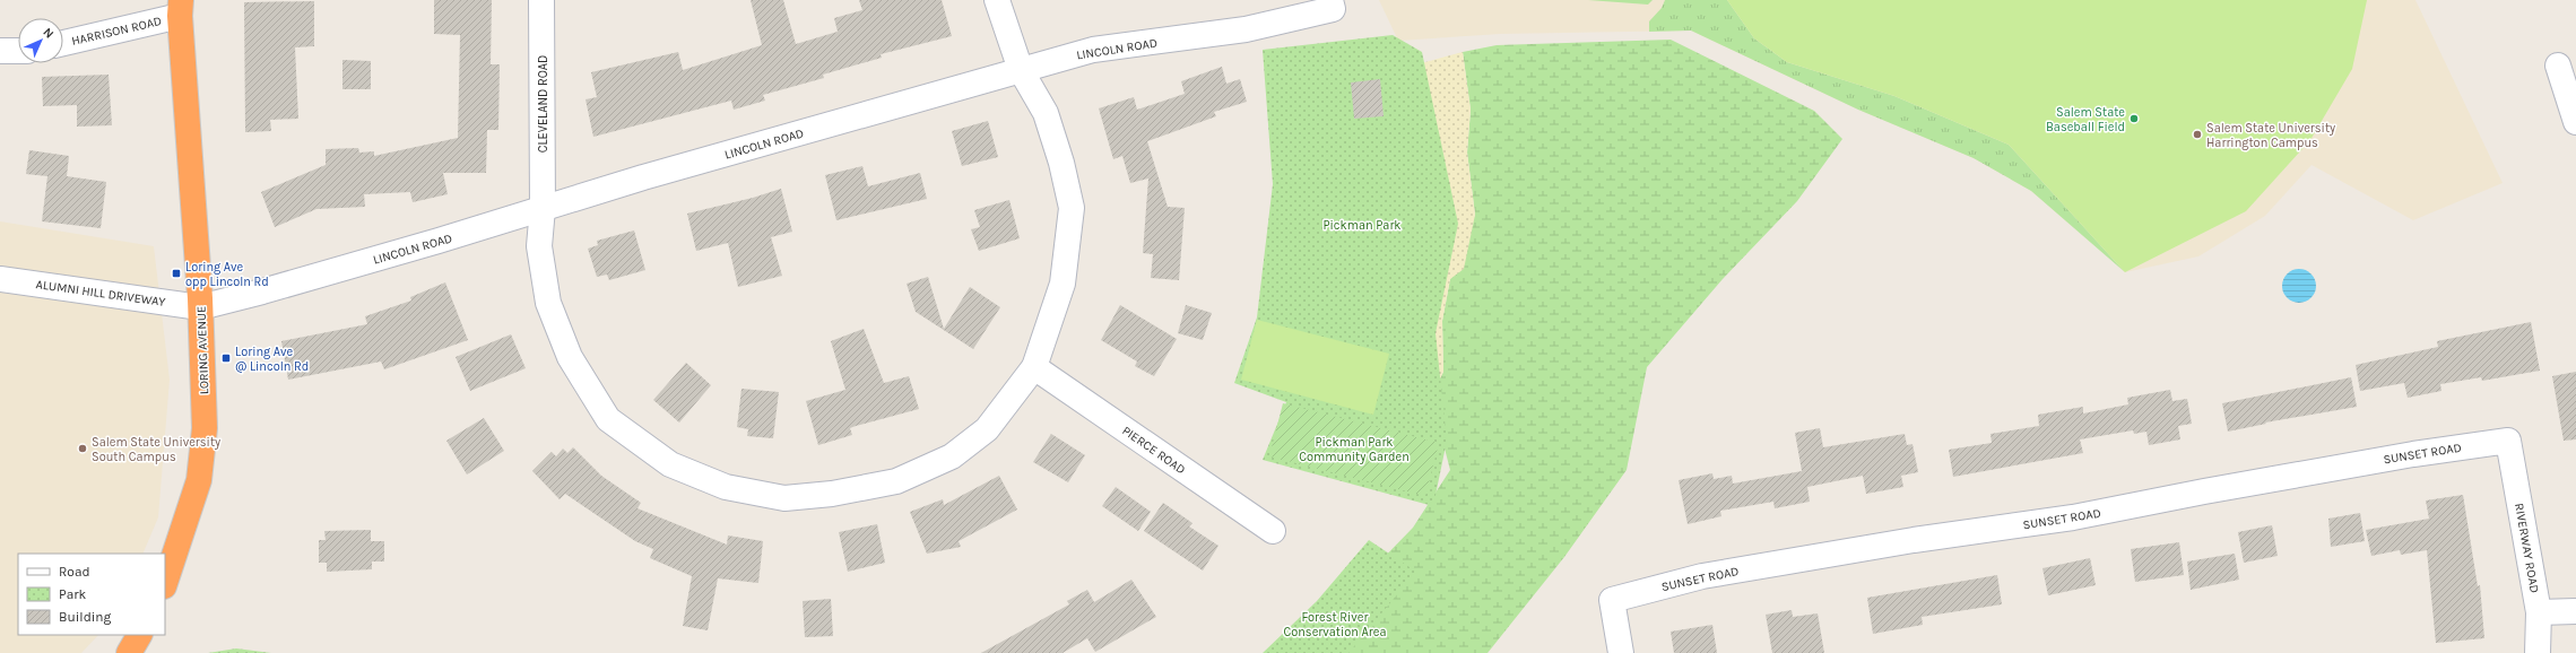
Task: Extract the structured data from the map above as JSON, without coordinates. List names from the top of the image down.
{
  "streets": {
    "highway": ["LORING AVENUE"],
    "street": [
      "HARRISON ROAD",
      "LINCOLN ROAD",
      "CLEVELAND ROAD",
      "ALUMNI HILL DRIVEWAY",
      "PIERCE ROAD",
      "SUNSET ROAD",
      "RIVERWAY ROAD"
    ]
  },
  "crossings": [
    ["HARRISON ROAD", "LORING AVENUE"],
    ["LINCOLN ROAD", "CLEVELAND ROAD"],
    ["LINCOLN ROAD", "ALUMNI HILL DRIVEWAY"],
    ["LINCOLN ROAD", "LORING AVENUE"],
    ["CLEVELAND ROAD", "PIERCE ROAD"],
    ["ALUMNI HILL DRIVEWAY", "LORING AVENUE"],
    ["SUNSET ROAD", "RIVERWAY ROAD"]
  ],
  "parks": ["Pickman Park", "Pickman Park Community Garden", "Forest River Conservation Area"],
  "places": {
    "other": ["Salem State Baseball Field", "Salem State University Harrington Campus", "Salem State University South Campus"],
    "transit": ["Loring Ave opp Lincoln Rd", "Loring Ave @ Lincoln Rd"]
  },
  "legend": ["Road", "Park", "Building"],
  "north": "top right"
}
